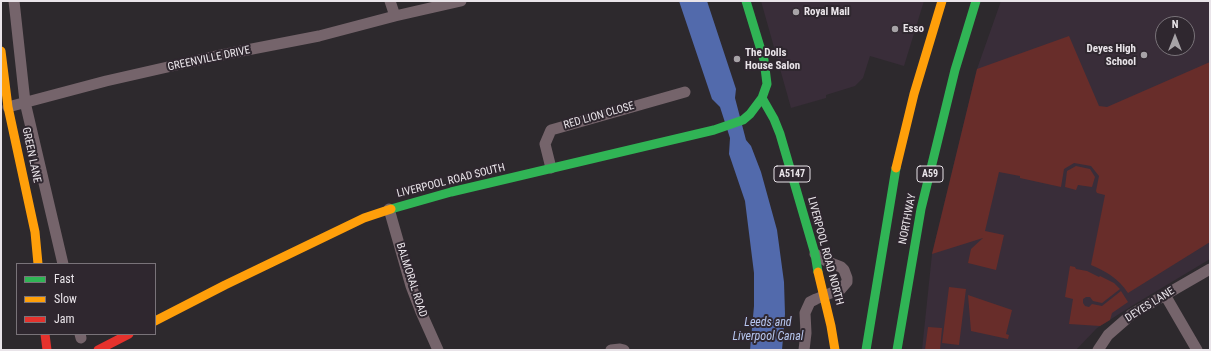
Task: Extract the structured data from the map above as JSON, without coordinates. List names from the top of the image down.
{
  "streets": {
    "main road": [
      "GREEN LANE",
      "A5147",
      "A59",
      "LIVERPOOL ROAD SOUTH",
      "NORTHWAY",
      "LIVERPOOL ROAD NORTH"
    ],
    "street": [
      "GREENVILLE DRIVE",
      "RED LION CLOSE",
      "BALMORAL ROAD",
      "DEYES LANE"
    ]
  },
  "crossings": [
    ["GREENVILLE DRIVE", "GREEN LANE"],
    ["RED LION CLOSE", "LIVERPOOL ROAD SOUTH"],
    ["LIVERPOOL ROAD SOUTH", "LIVERPOOL ROAD NORTH"],
    ["LIVERPOOL ROAD SOUTH", "BALMORAL ROAD"]
  ],
  "water": ["Leeds and Liverpool Canal"],
  "places": [
    "Royal Mail",
    "Esso",
    "Deyes High School",
    "The Dolls House Salon"
  ],
  "legend": ["Fast", "Slow", "Jam"],
  "north": "top"
}
